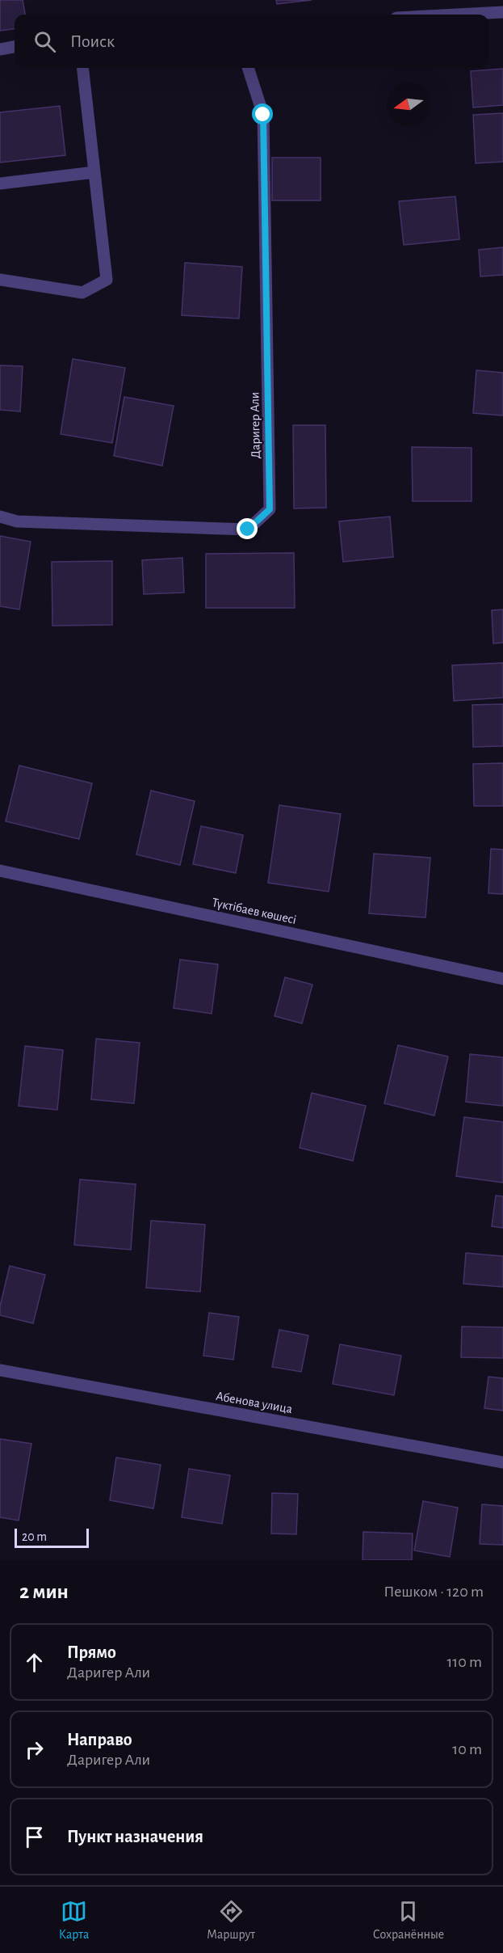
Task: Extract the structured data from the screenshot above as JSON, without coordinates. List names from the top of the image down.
{
  "streets": {
    "street": ["Даригер Али", "Түктібаев көшесі", "Абенова улица"]
  },
  "scale_bar": "20 m",
  "north": "left",
  "page": {
    "search": "Поиск",
    "scale": "20 m",
    "heading": ["2 мин", "Пешком · 120 m"],
    "list": [
      ["Прямо", "Даригер Али", "110 m"],
      ["Направо", "Даригер Али", "10 m"],
      "Пункт назначения"
    ],
    "nav": ["Карта", "Маршрут", "Сохранённые"]
  }
}
